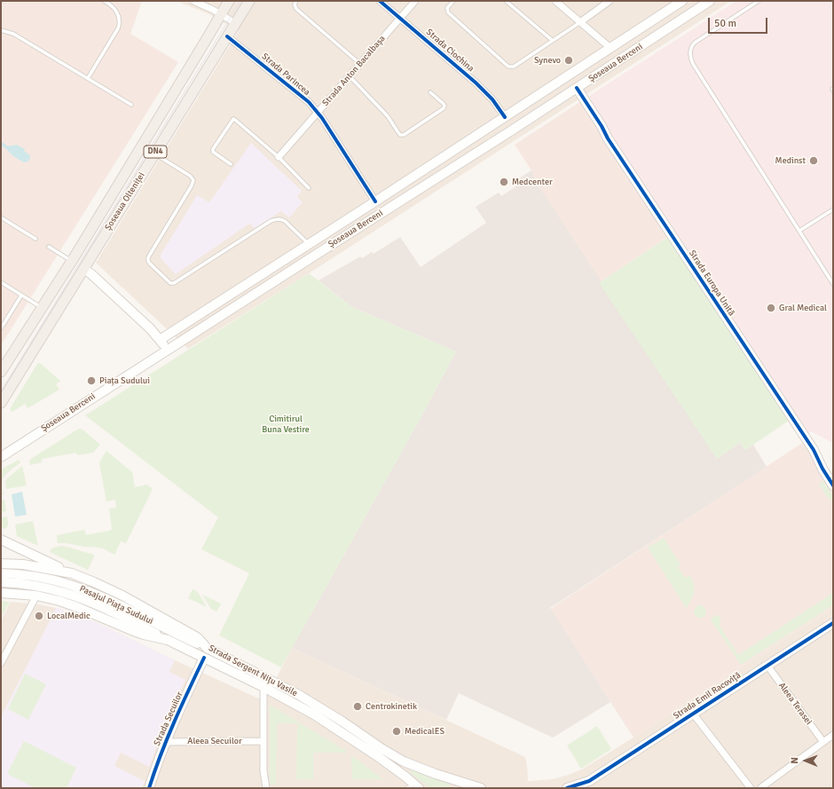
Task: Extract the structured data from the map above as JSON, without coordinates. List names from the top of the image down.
{
  "streets": {
    "main road": [
      "Șoseaua Berceni",
      "DN4",
      "Șoseaua Olteniței",
      "Strada Europa Unită",
      "Pasajul Piața Sudului",
      "Strada Sergent Nițu Vasile",
      "Strada Emil Racoviță",
      "Strada Secuilor"
    ],
    "street": [
      "Strada Ciochina",
      "Strada Anton Bacalbașa",
      "Strada Parincea",
      "Aleea Terasei",
      "Aleea Secuilor"
    ]
  },
  "crossings": [
    ["Strada Ciochina", "Șoseaua Berceni"],
    ["Strada Ciochina", "Strada Anton Bacalbașa"],
    ["Șoseaua Berceni", "Strada Parincea"],
    ["Șoseaua Berceni", "Strada Europa Unită"],
    ["Strada Anton Bacalbașa", "Strada Parincea"],
    ["Strada Parincea", "Șoseaua Olteniței"],
    ["Pasajul Piața Sudului", "Strada Sergent Nițu Vasile"],
    ["Strada Sergent Nițu Vasile", "Strada Secuilor"],
    ["Strada Emil Racoviță", "Aleea Terasei"],
    ["Strada Secuilor", "Aleea Secuilor"]
  ],
  "parks": ["Cimitirul Buna Vestire"],
  "places": [
    "Synevo",
    "Medinst",
    "Medcenter",
    "Gral Medical",
    "Piața Sudului",
    "LocalMedic",
    "Centrokinetik",
    "MedicalES"
  ],
  "scale_bar": "50 m",
  "north": "left"
}
